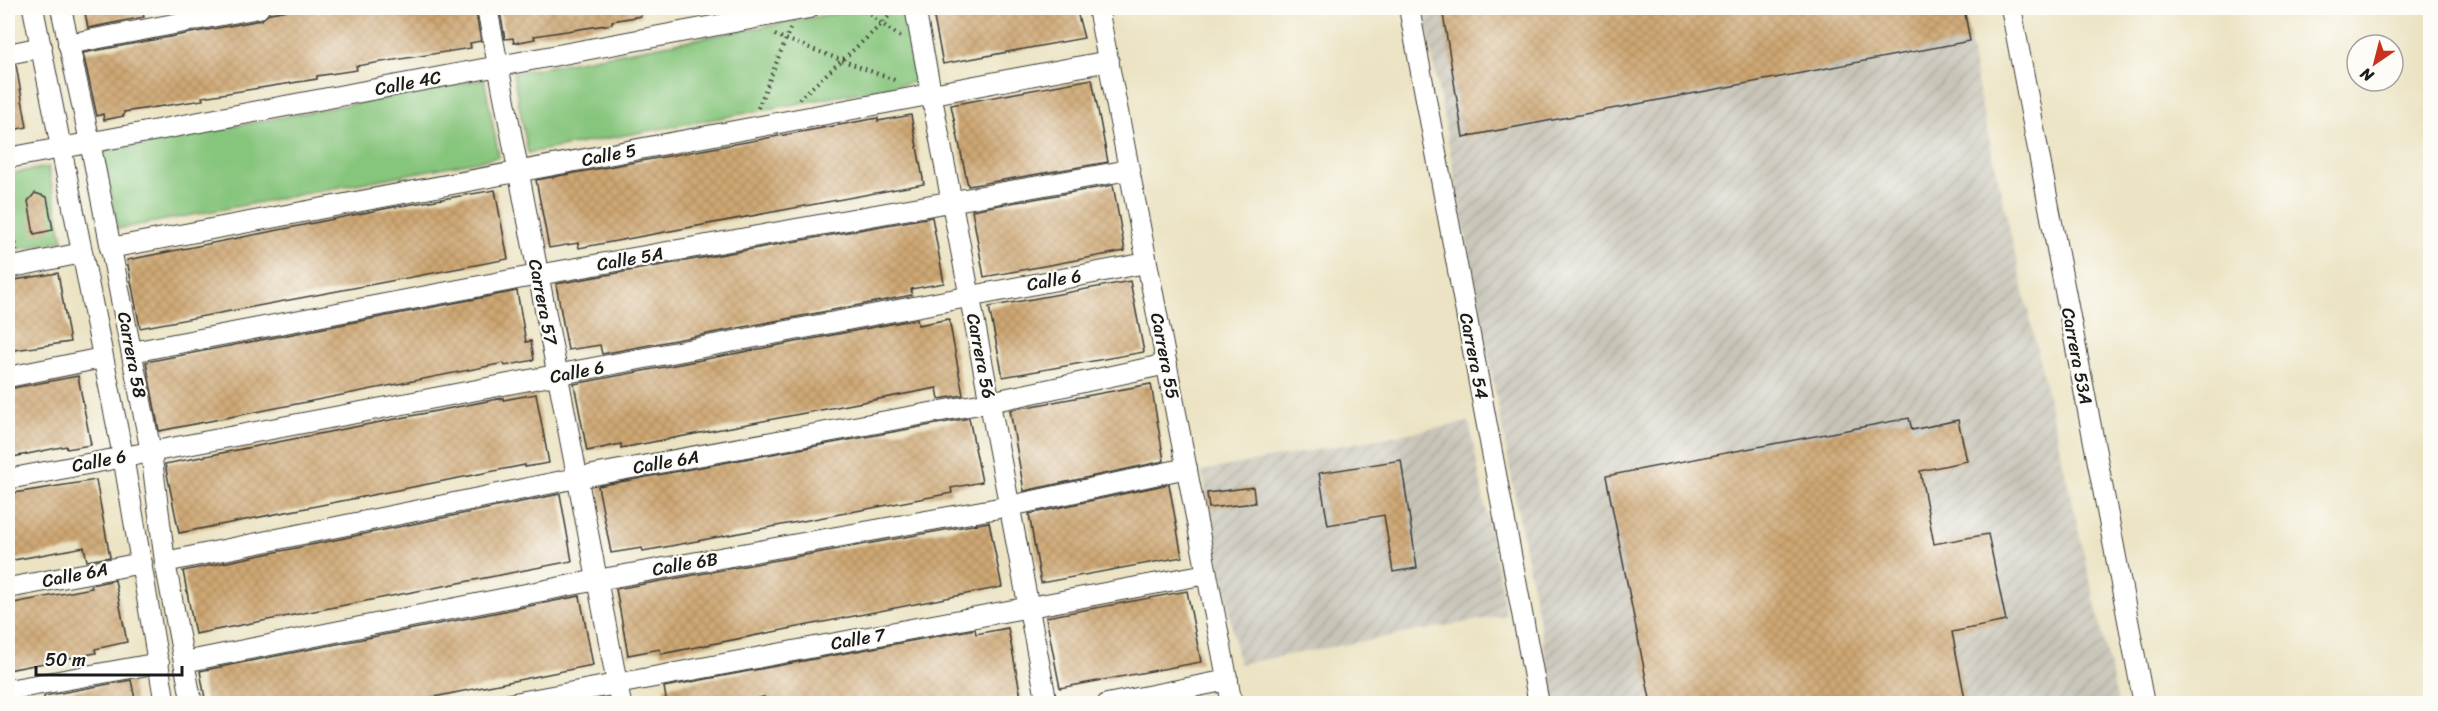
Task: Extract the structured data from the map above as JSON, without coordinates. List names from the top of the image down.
{
  "streets": {
    "street": [
      "Calle 4C",
      "Calle 5",
      "Calle 5A",
      "Calle 6",
      "Carrera 57",
      "Carrera 58",
      "Carrera 56",
      "Carrera 55",
      "Carrera 54",
      "Carrera 53A",
      "Calle 6A",
      "Calle 6B",
      "Calle 7"
    ]
  },
  "crossings": [
    ["Calle 4C", "Carrera 57"],
    ["Calle 4C", "Carrera 58"],
    ["Calle 5", "Carrera 57"],
    ["Calle 5", "Carrera 58"],
    ["Calle 5", "Carrera 56"],
    ["Calle 5", "Carrera 55"],
    ["Calle 5A", "Carrera 57"],
    ["Calle 5A", "Carrera 58"],
    ["Calle 5A", "Carrera 56"],
    ["Calle 5A", "Carrera 55"],
    ["Calle 6", "Carrera 57"],
    ["Calle 6", "Carrera 58"],
    ["Calle 6", "Carrera 56"],
    ["Calle 6", "Carrera 55"],
    ["Carrera 57", "Calle 6A"],
    ["Carrera 57", "Calle 6B"],
    ["Carrera 57", "Calle 7"],
    ["Carrera 58", "Calle 6A"],
    ["Carrera 58", "Calle 6B"],
    ["Carrera 56", "Calle 6A"],
    ["Carrera 56", "Calle 6B"],
    ["Carrera 56", "Calle 7"],
    ["Carrera 55", "Calle 6A"],
    ["Carrera 55", "Calle 6B"],
    ["Carrera 55", "Calle 7"]
  ],
  "scale_bar": "50 m",
  "north": "bottom left"
}
